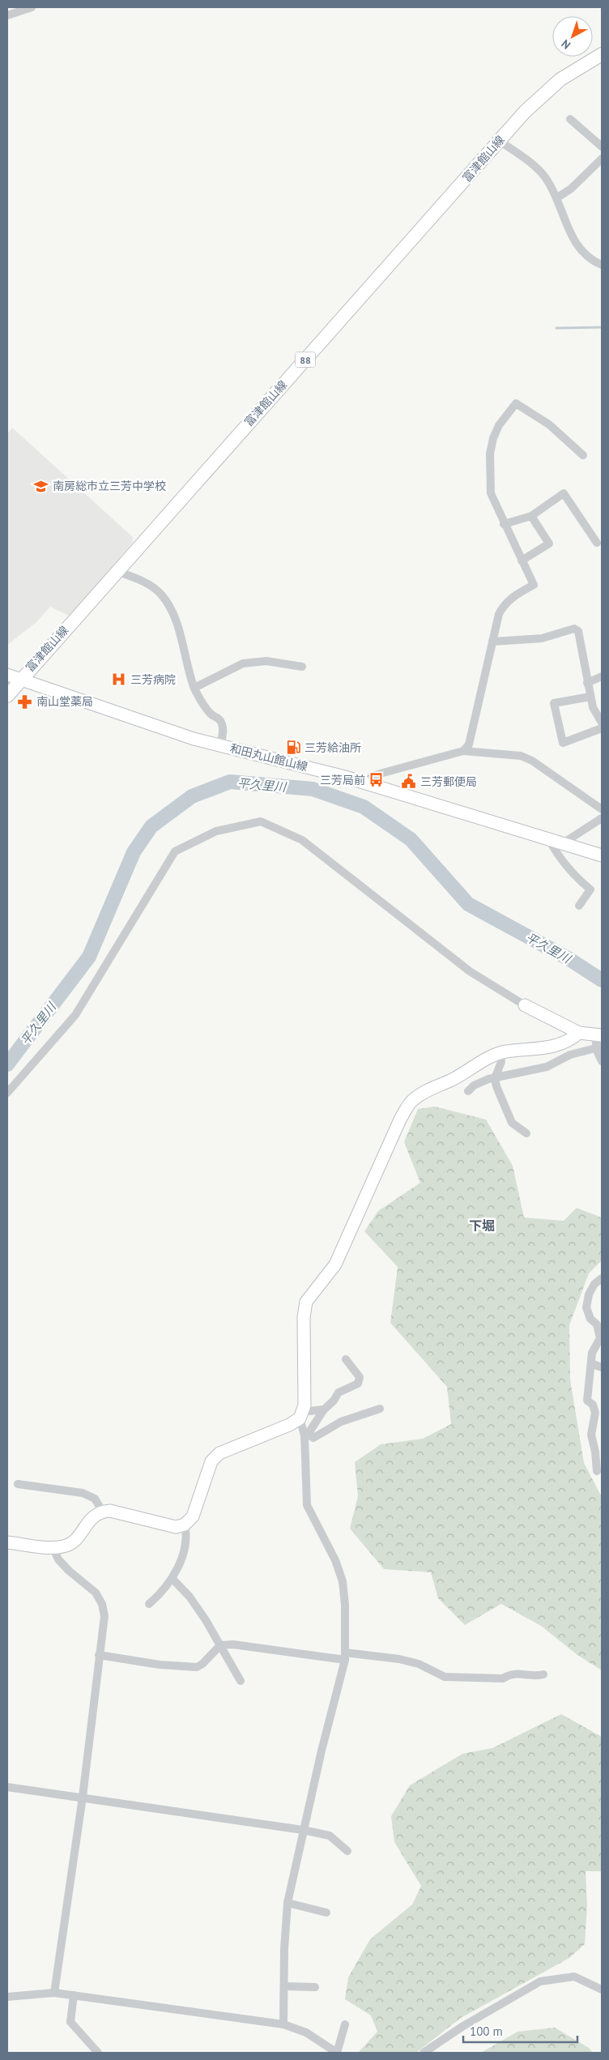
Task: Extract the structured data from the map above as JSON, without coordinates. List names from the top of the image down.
{
  "streets": {
    "main road": ["富津館山線", "88"],
    "street": ["和田丸山館山線"]
  },
  "crossings": [
    ["富津館山線", "和田丸山館山線"]
  ],
  "districts": ["下堀"],
  "water": ["平久里川"],
  "places": {
    "school or university": ["南房総市立三芳中学校"],
    "hospital": ["三芳病院"],
    "pharmacy": ["南山堂薬局"],
    "fuel station": ["三芳給油所"],
    "bus stop": ["三芳局前"],
    "public building": ["三芳郵便局"]
  },
  "scale_bar": "100 m",
  "north": "bottom left"
}
